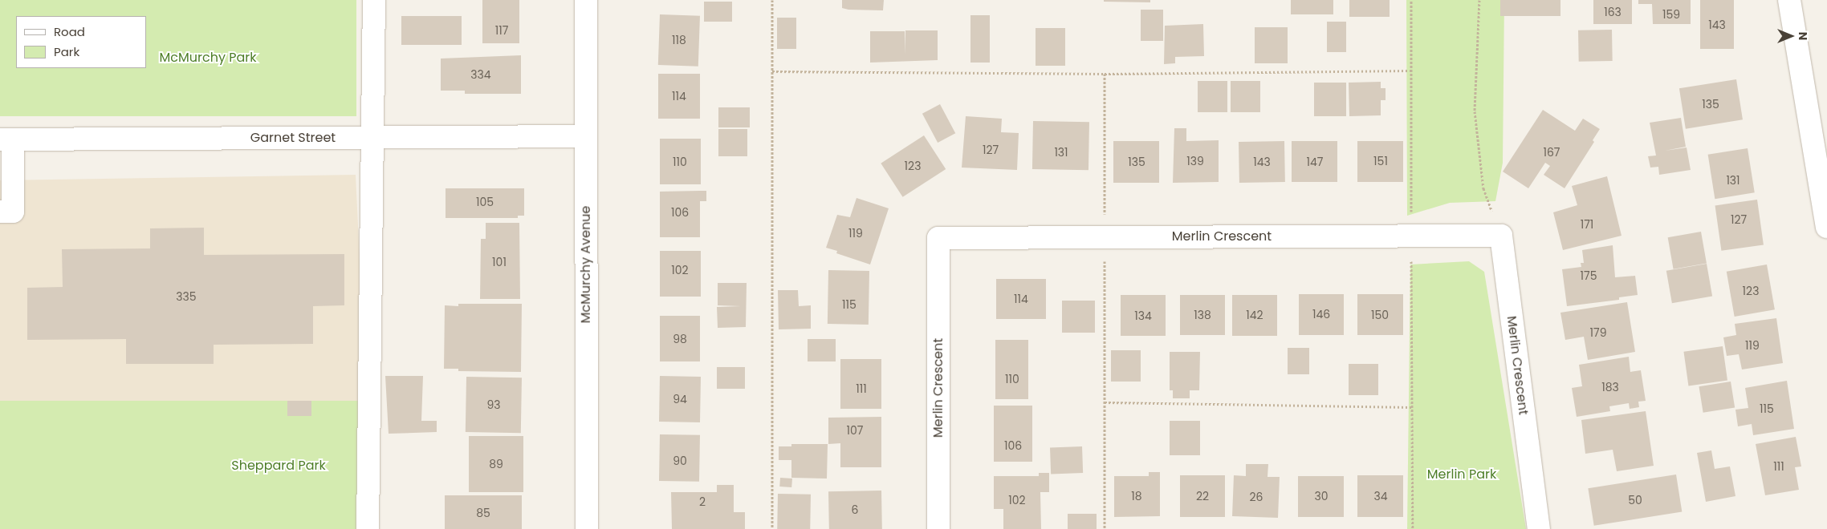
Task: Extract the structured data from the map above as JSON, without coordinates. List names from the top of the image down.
{
  "streets": {
    "street": ["Garnet Street", "Merlin Crescent", "McMurchy Avenue"]
  },
  "crossings": [
    ["Garnet Street", "McMurchy Avenue"]
  ],
  "parks": ["McMurchy Park", "Sheppard Park", "Merlin Park"],
  "house_numbers": [
    "163",
    "159",
    "143",
    "117",
    "118",
    "334",
    "114",
    "135",
    "127",
    "131",
    "167",
    "139",
    "151",
    "110",
    "135",
    "143",
    "147",
    "123",
    "131",
    "105",
    "106",
    "127",
    "171",
    "119",
    "101",
    "102",
    "175",
    "123",
    "335",
    "114",
    "115",
    "146",
    "138",
    "142",
    "150",
    "134",
    "179",
    "98",
    "119",
    "110",
    "183",
    "111",
    "94",
    "93",
    "115",
    "107",
    "106",
    "90",
    "89",
    "111",
    "18",
    "22",
    "30",
    "34",
    "26",
    "102",
    "50",
    "2",
    "6",
    "85"
  ],
  "legend": ["Road", "Park"],
  "north": "right"
}
